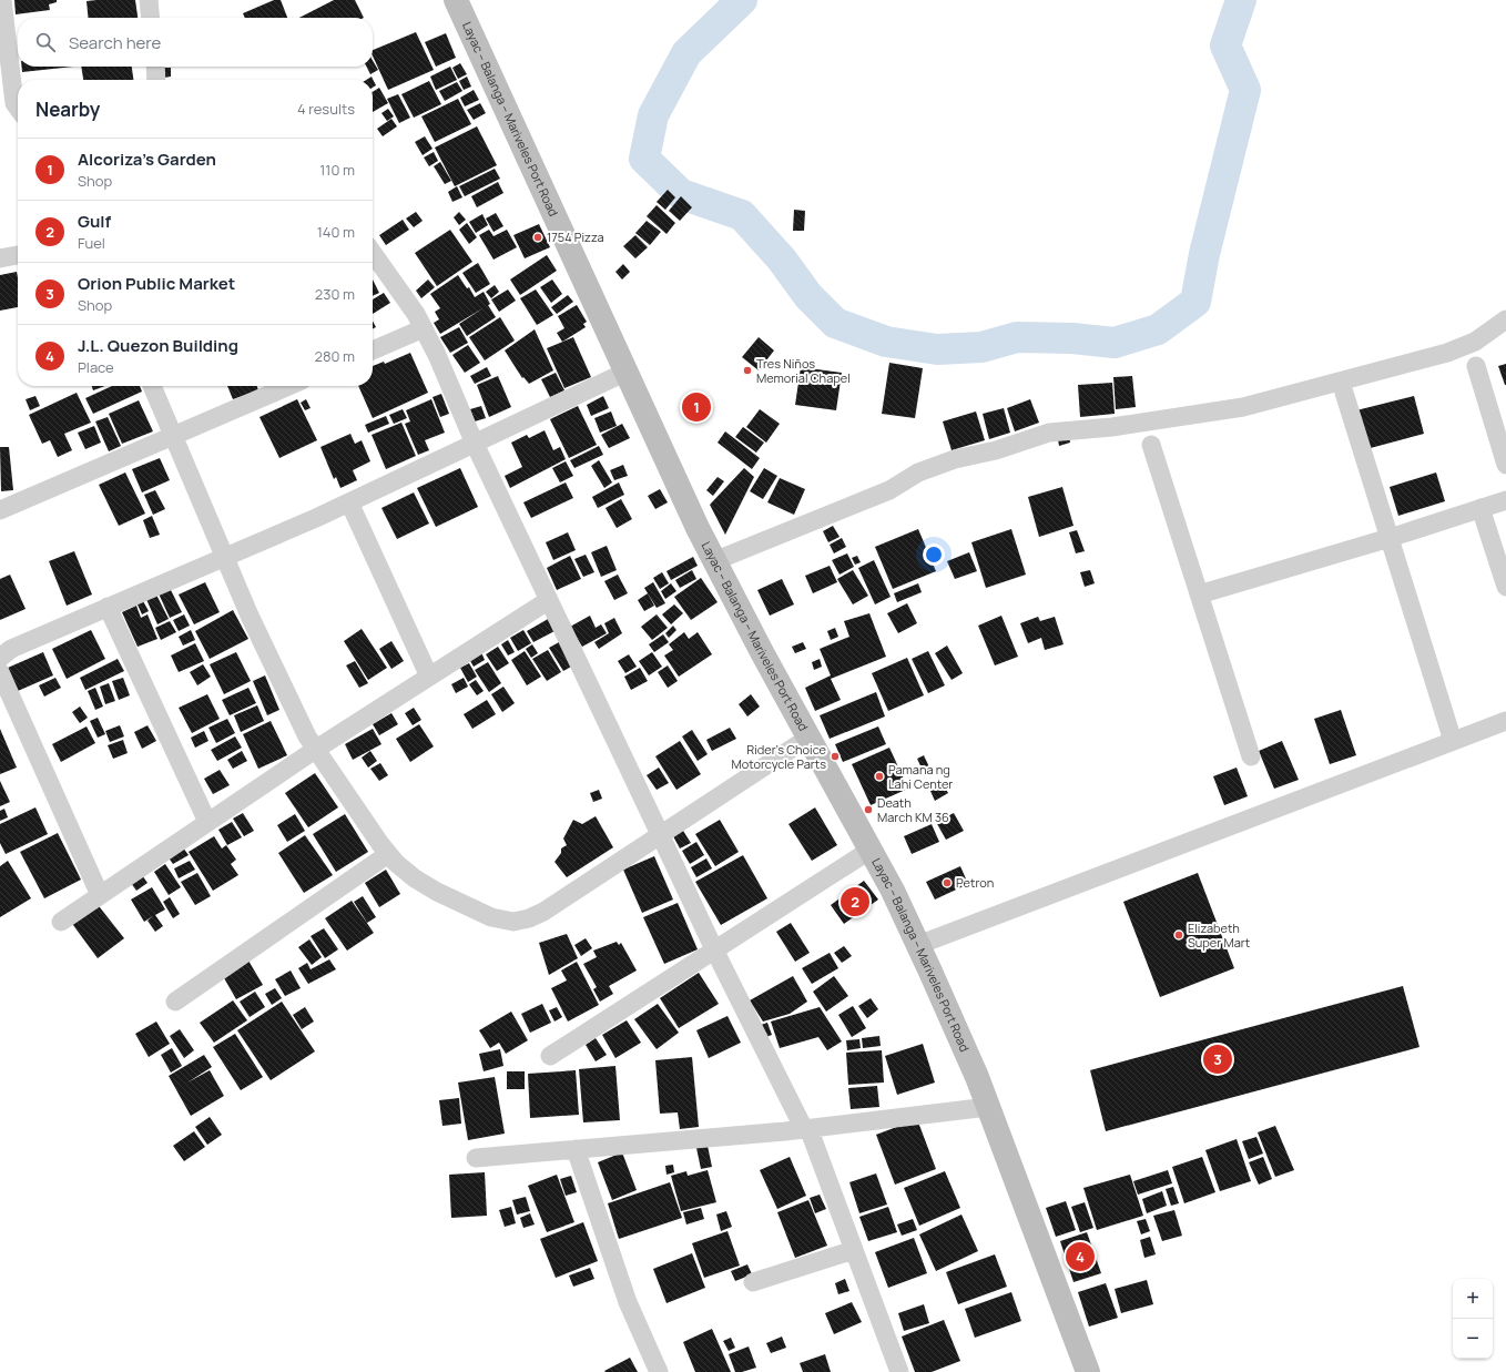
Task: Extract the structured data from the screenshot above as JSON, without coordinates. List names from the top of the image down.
{
  "streets": {
    "main road": ["Layac – Balanga – Mariveles Port Road"]
  },
  "places": [
    "1754 Pizza",
    "Tres Niños Memorial Chapel",
    "Rider's Choice Motorcycle Parts",
    "Pamana ng Lahi Center",
    "Death March KM 36",
    "Petron",
    "Elizabeth Super Mart"
  ],
  "page": {
    "search": "Search here",
    "heading": ["Nearby", "4 results"],
    "list": [
      {
        "mark": "1",
        "name": "Alcoriza's Garden",
        "note": "Shop",
        "value": "110 m"
      },
      {
        "mark": "2",
        "name": "Gulf",
        "note": "Fuel",
        "value": "140 m"
      },
      {
        "mark": "3",
        "name": "Orion Public Market",
        "note": "Shop",
        "value": "230 m"
      },
      {
        "mark": "4",
        "name": "J.L. Quezon Building",
        "note": "Place",
        "value": "280 m"
      }
    ],
    "pins": [
      "1",
      "2",
      "3",
      "4"
    ],
    "map_buttons": ["+", "−"]
  }
}
